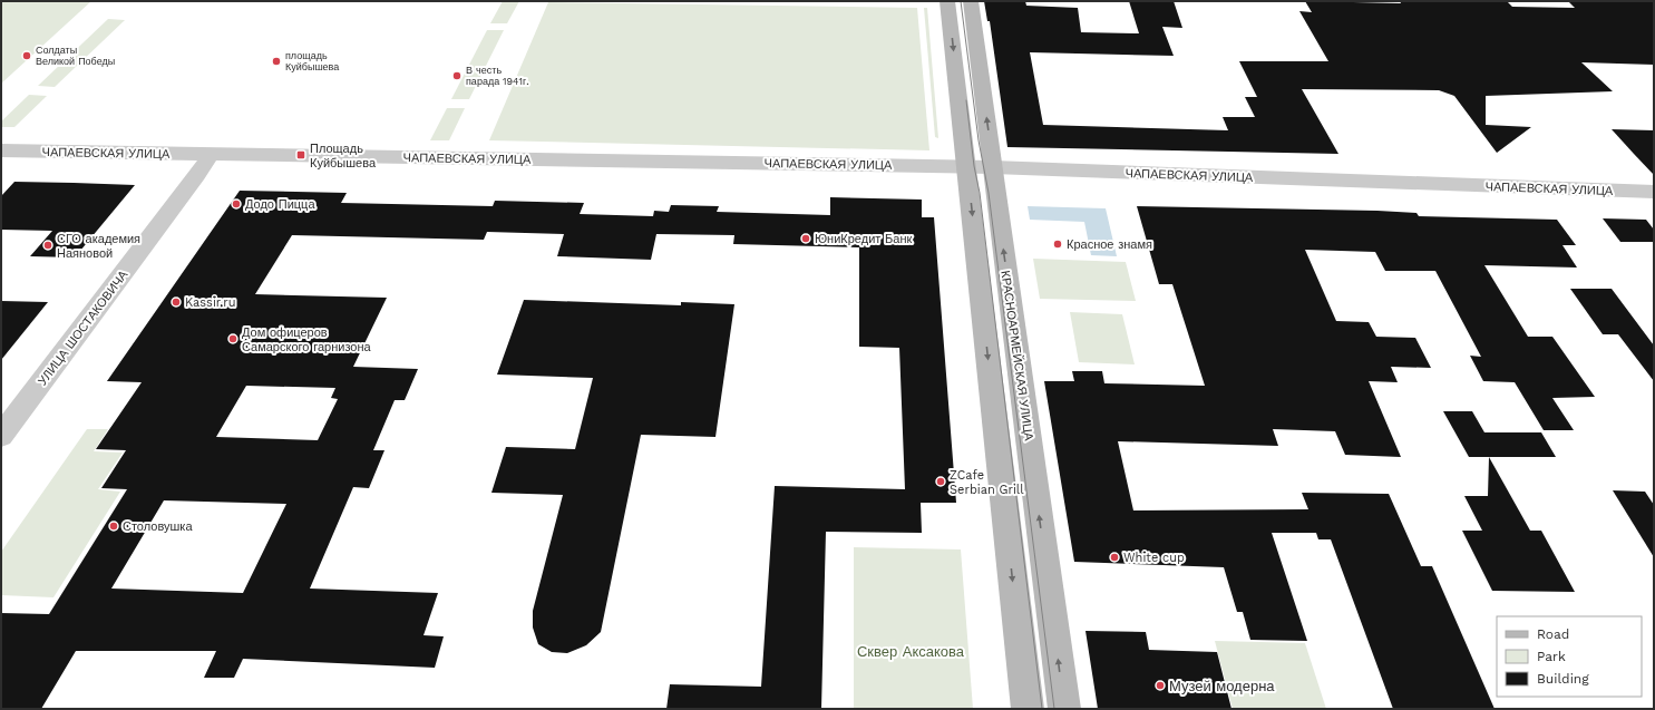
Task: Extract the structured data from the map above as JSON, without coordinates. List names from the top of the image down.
{
  "streets": {
    "main road": ["КРАСНОАРМЕЙСКАЯ УЛИЦА"],
    "street": ["ЧАПАЕВСКАЯ УЛИЦА", "УЛИЦА ШОСТАКОВИЧА"]
  },
  "crossings": [
    ["ЧАПАЕВСКАЯ УЛИЦА", "УЛИЦА ШОСТАКОВИЧА"],
    ["ЧАПАЕВСКАЯ УЛИЦА", "КРАСНОАРМЕЙСКАЯ УЛИЦА"]
  ],
  "parks": ["Сквер Аксакова"],
  "places": {
    "other": [
      "Солдаты Великой Победы",
      "площадь Куйбышева",
      "В честь парада 1941г.",
      "Додо Пицца",
      "ЮниКредит Банк",
      "Красное знамя",
      "СГО академия Наяновой",
      "Kassir.ru",
      "Дом офицеров Самарского гарнизона",
      "ZCafe Serbian Grill",
      "Столовушка",
      "White cup",
      "Музей модерна"
    ],
    "transit": ["Площадь Куйбышева"]
  },
  "legend": ["Road", "Park", "Building"]
}
